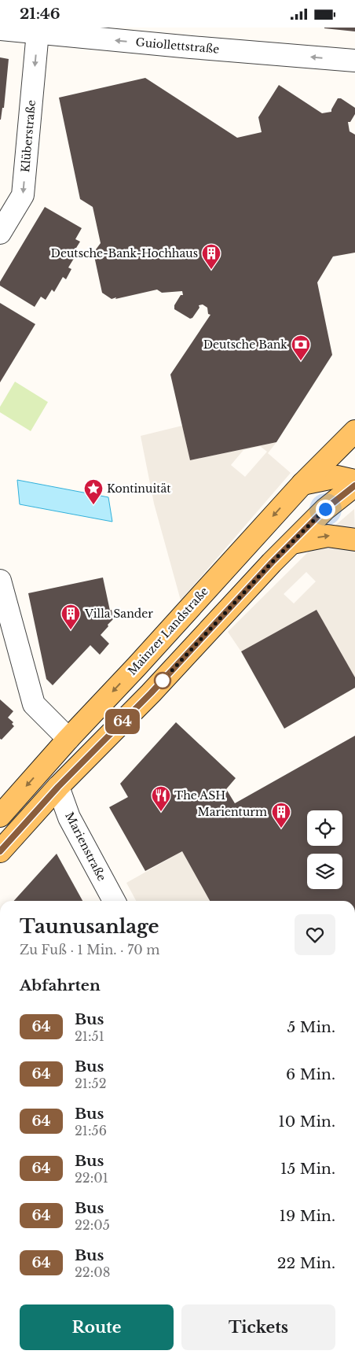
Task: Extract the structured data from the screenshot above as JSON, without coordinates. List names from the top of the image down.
{
  "streets": {
    "main road": ["Mainzer Landstraße"],
    "street": ["Guiollettstraße", "Klüberstraße", "Marienstraße"]
  },
  "crossings": [
    ["Guiollettstraße", "Klüberstraße"]
  ],
  "one_way": ["Guiollettstraße", "Klüberstraße"],
  "places": {
    "building": ["Deutsche-Bank-Hochhaus", "Villa Sander", "Marienturm"],
    "bank": ["Deutsche Bank"],
    "place": ["Kontinuität"],
    "restaurant": ["The ASH"]
  },
  "lines": ["bus line 64"],
  "page": {
    "status": "21:46",
    "on_map": "64",
    "heading": [
      ["Taunusanlage", "Zu Fuß · 1 Min. · 70 m"],
      "Abfahrten"
    ],
    "list": [
      {
        "mark": "64",
        "name": "Bus",
        "note": "21:51",
        "value": "5 Min."
      },
      {
        "mark": "64",
        "name": "Bus",
        "note": "21:52",
        "value": "6 Min."
      },
      {
        "mark": "64",
        "name": "Bus",
        "note": "21:56",
        "value": "10 Min."
      },
      {
        "mark": "64",
        "name": "Bus",
        "note": "22:01",
        "value": "15 Min."
      },
      {
        "mark": "64",
        "name": "Bus",
        "note": "22:05",
        "value": "19 Min."
      },
      {
        "mark": "64",
        "name": "Bus",
        "note": "22:08",
        "value": "22 Min."
      }
    ],
    "buttons": ["Route", "Tickets"]
  }
}
